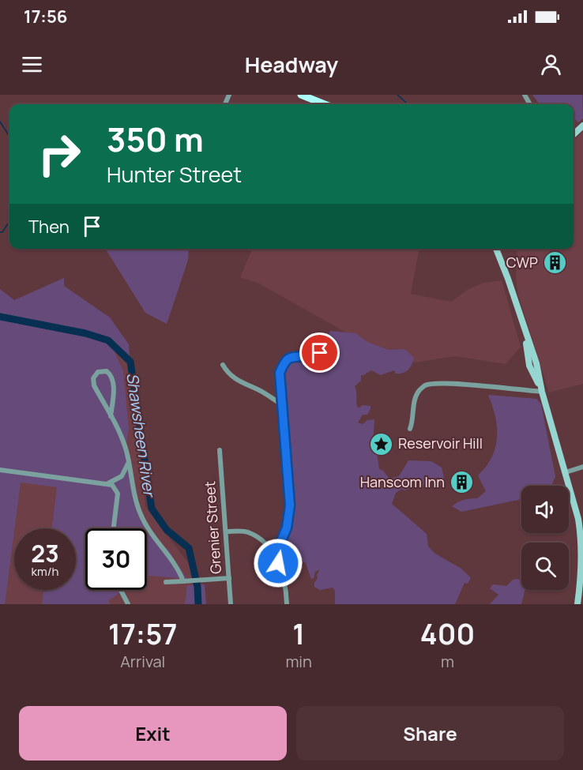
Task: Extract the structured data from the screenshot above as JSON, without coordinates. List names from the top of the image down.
{
  "streets": {
    "street": ["Grenier Street"]
  },
  "water": ["Shawsheen River"],
  "places": {
    "building": ["CWP", "Hanscom Inn"],
    "place": ["Reservoir Hill"]
  },
  "page": {
    "status": "17:56",
    "header": "Headway",
    "turn": ["350 m", "Hunter Street"],
    "then": "Then",
    "speed": "23 km/h",
    "limit": "30",
    "eta": [
      "17:57",
      "Arrival",
      "1",
      "min",
      "400",
      "m"
    ],
    "buttons": ["Exit", "Share"]
  }
}
